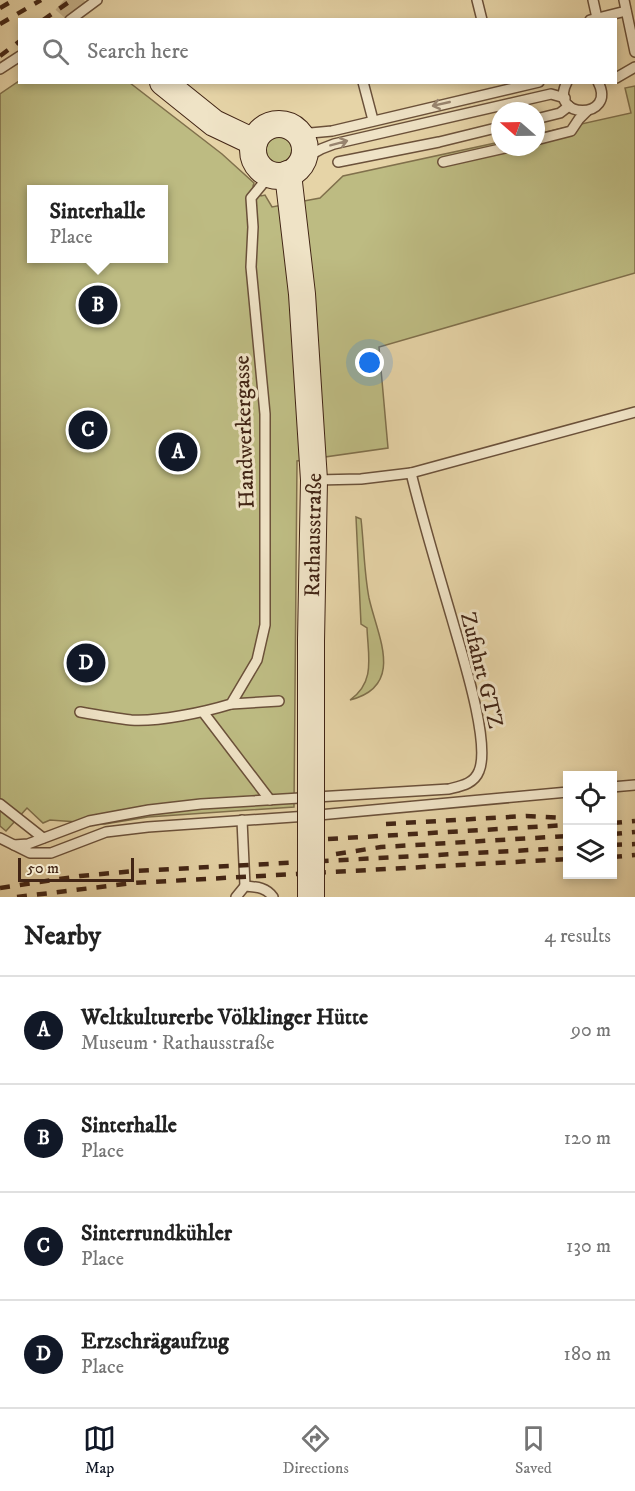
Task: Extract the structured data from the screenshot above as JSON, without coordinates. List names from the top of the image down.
{
  "streets": {
    "main road": ["Rathausstraße"],
    "lane": ["Handwerkergasse", "Zufahrt GTZ"]
  },
  "crossings": [
    ["Handwerkergasse", "Rathausstraße"]
  ],
  "scale_bar": "50 m",
  "north": "left",
  "page": {
    "search": "Search here",
    "popup": ["Sinterhalle", "Place"],
    "pins": [
      "B",
      "C",
      "A",
      "D"
    ],
    "scale": "50 m",
    "heading": ["Nearby", "4 results"],
    "list": [
      {
        "mark": "A",
        "name": "Weltkulturerbe Völklinger Hütte",
        "note": "Museum · Rathausstraße",
        "value": "90 m"
      },
      {
        "mark": "B",
        "name": "Sinterhalle",
        "note": "Place",
        "value": "120 m"
      },
      {
        "mark": "C",
        "name": "Sinterrundkühler",
        "note": "Place",
        "value": "130 m"
      },
      {
        "mark": "D",
        "name": "Erzschrägaufzug",
        "note": "Place",
        "value": "180 m"
      }
    ],
    "nav": ["Map", "Directions", "Saved"]
  }
}
